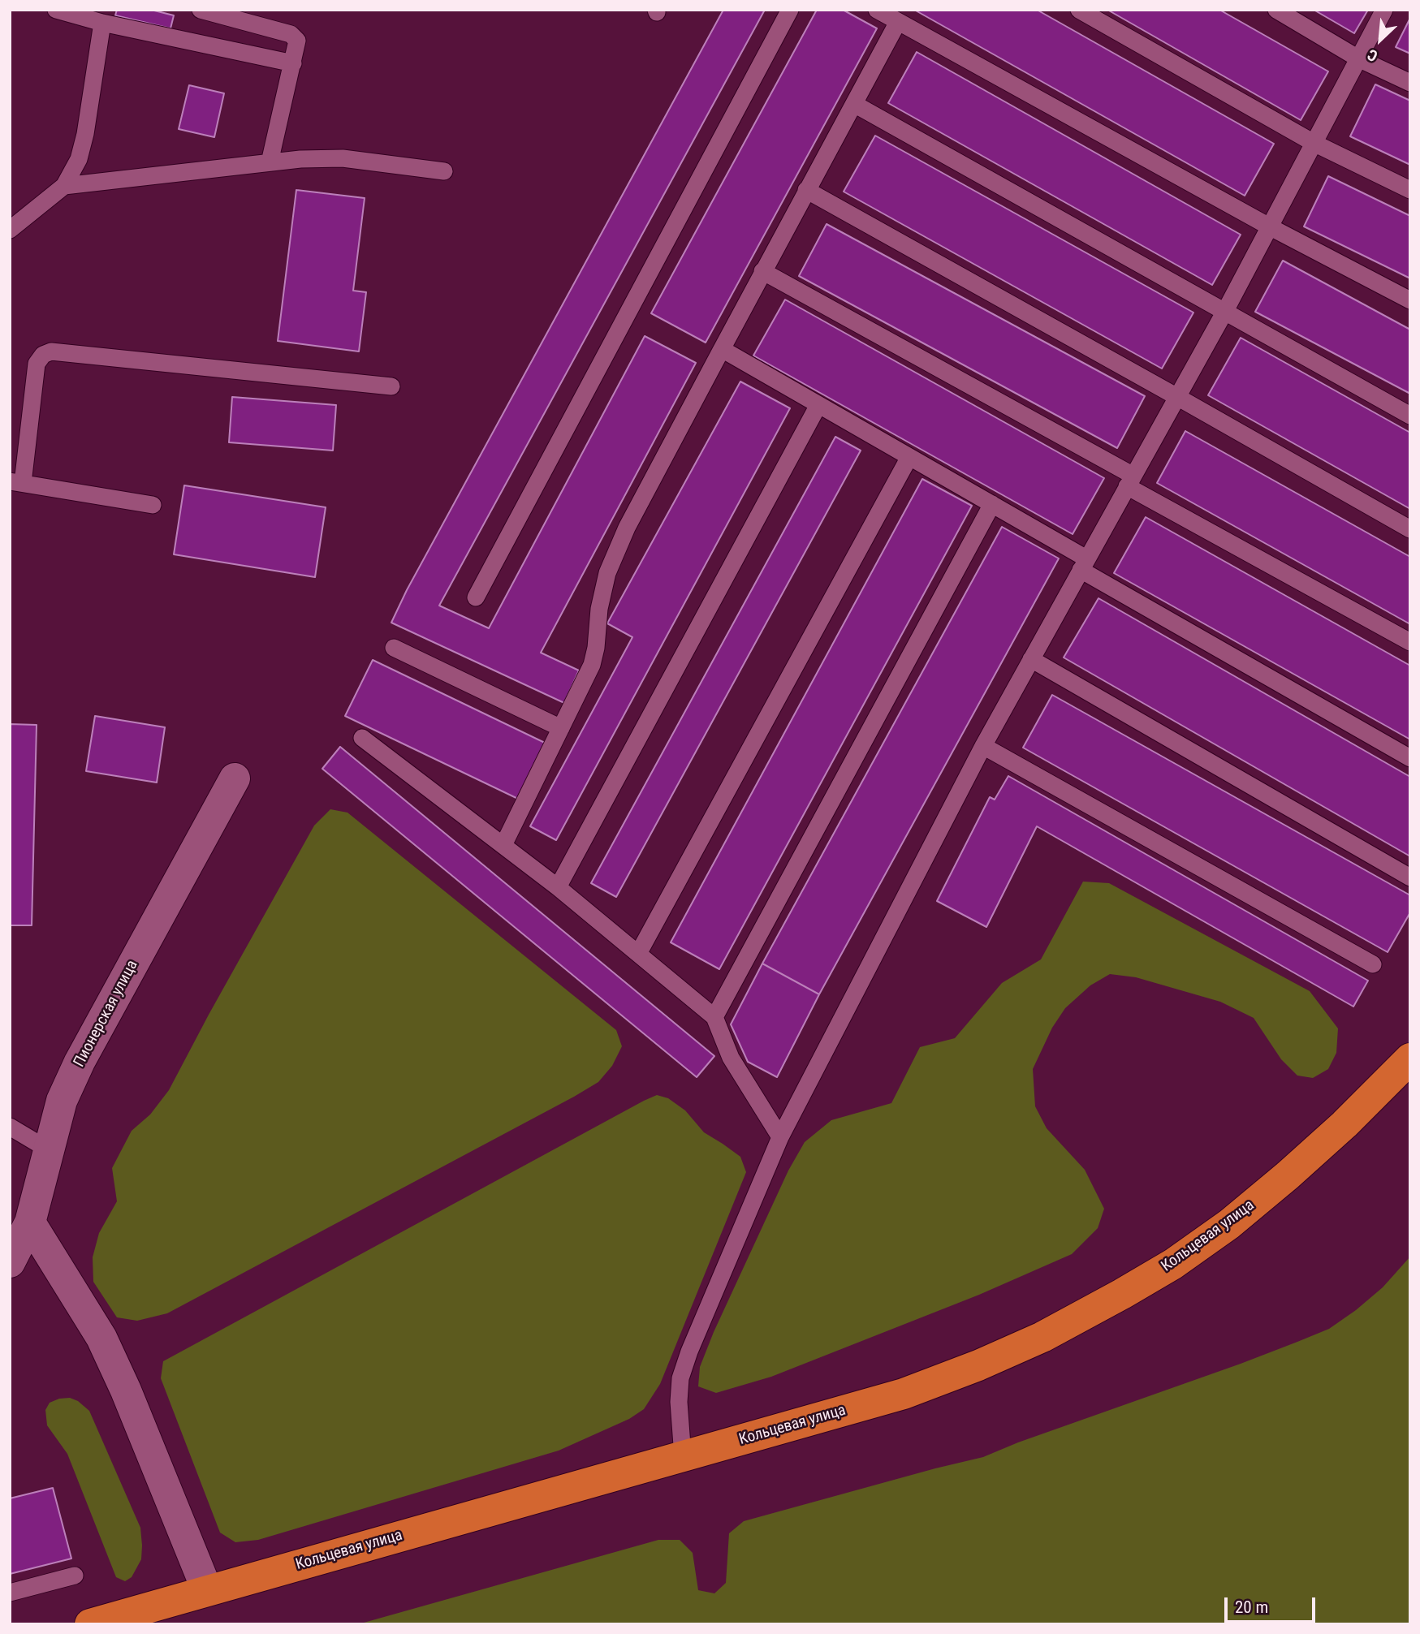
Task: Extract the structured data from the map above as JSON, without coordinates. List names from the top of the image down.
{
  "streets": {
    "highway": ["Кольцевая улица"],
    "street": ["Пионерская улица"]
  },
  "scale_bar": "20 m",
  "north": "bottom left"
}
